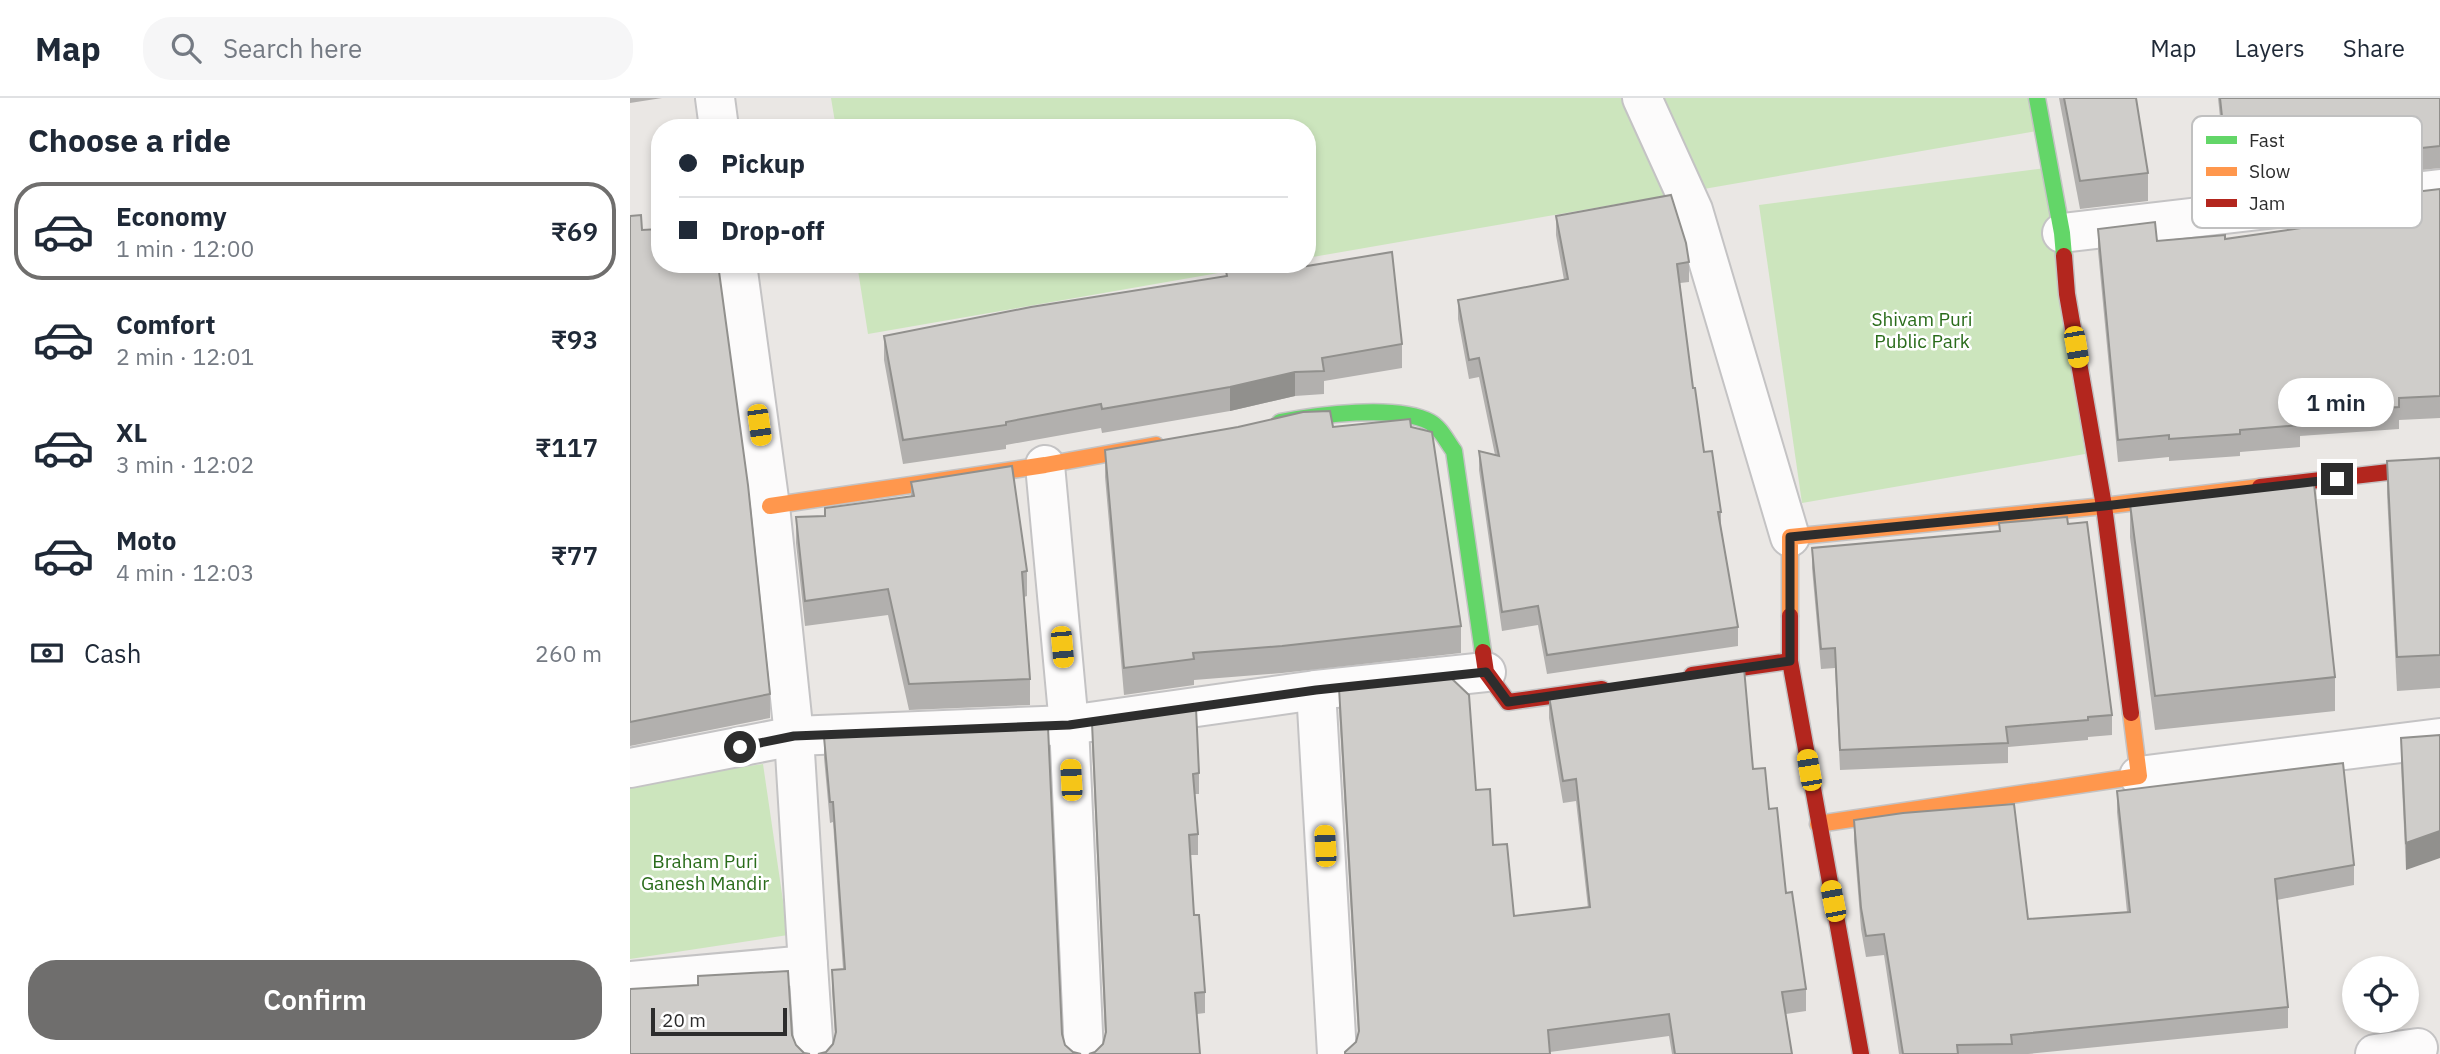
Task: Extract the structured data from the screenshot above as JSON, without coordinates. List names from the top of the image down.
{
  "parks": ["Shivam Puri Public Park", "Braham Puri Ganesh Mandir"],
  "legend": ["Fast", "Slow", "Jam"],
  "scale_bar": "20 m",
  "page": {
    "header": "Map",
    "search": "Search here",
    "nav": ["Map", "Layers", "Share"],
    "heading": "Choose a ride",
    "banner": ["Pickup", "Drop-off"],
    "list": [
      {
        "name": "Economy",
        "note": "1 min · 12:00",
        "value": "₹69"
      },
      {
        "name": "Comfort",
        "note": "2 min · 12:01",
        "value": "₹93"
      },
      {
        "name": "XL",
        "note": "3 min · 12:02",
        "value": "₹117"
      },
      {
        "name": "Moto",
        "note": "4 min · 12:03",
        "value": "₹77"
      }
    ],
    "bubble": "1 min",
    "pay": ["Cash", "260 m"],
    "buttons": "Confirm",
    "scale": "20 m"
  }
}
